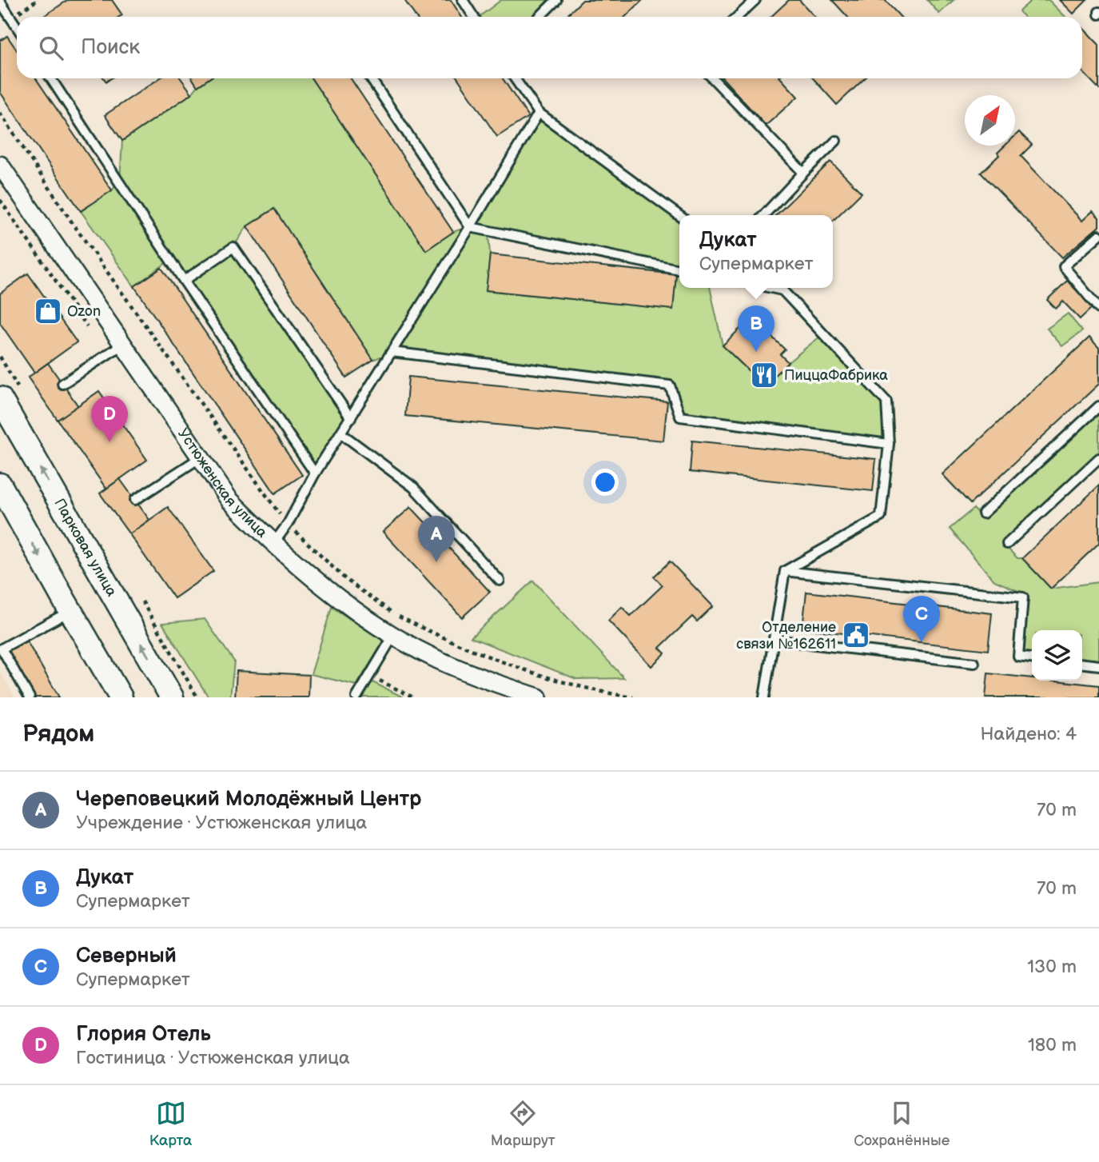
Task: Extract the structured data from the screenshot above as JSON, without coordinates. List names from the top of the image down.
{
  "streets": {
    "main road": ["Парковая улица"],
    "street": ["Устюженская улица"]
  },
  "places": {
    "shop": ["Ozon"],
    "restaurant": ["ПиццаФабрика"],
    "public building": ["Отделение связи №162611"]
  },
  "north": "top right",
  "page": {
    "search": "Поиск",
    "popup": ["Дукат", "Супермаркет"],
    "pins": [
      "B",
      "D",
      "A",
      "C"
    ],
    "heading": ["Рядом", "Найдено: 4"],
    "list": [
      {
        "mark": "A",
        "name": "Череповецкий Молодёжный Центр",
        "note": "Учреждение · Устюженская улица",
        "value": "70 m"
      },
      {
        "mark": "B",
        "name": "Дукат",
        "note": "Супермаркет",
        "value": "70 m"
      },
      {
        "mark": "C",
        "name": "Северный",
        "note": "Супермаркет",
        "value": "130 m"
      },
      {
        "mark": "D",
        "name": "Глория Отель",
        "note": "Гостиница · Устюженская улица",
        "value": "180 m"
      }
    ],
    "nav": ["Карта", "Маршрут", "Сохранённые"]
  }
}
